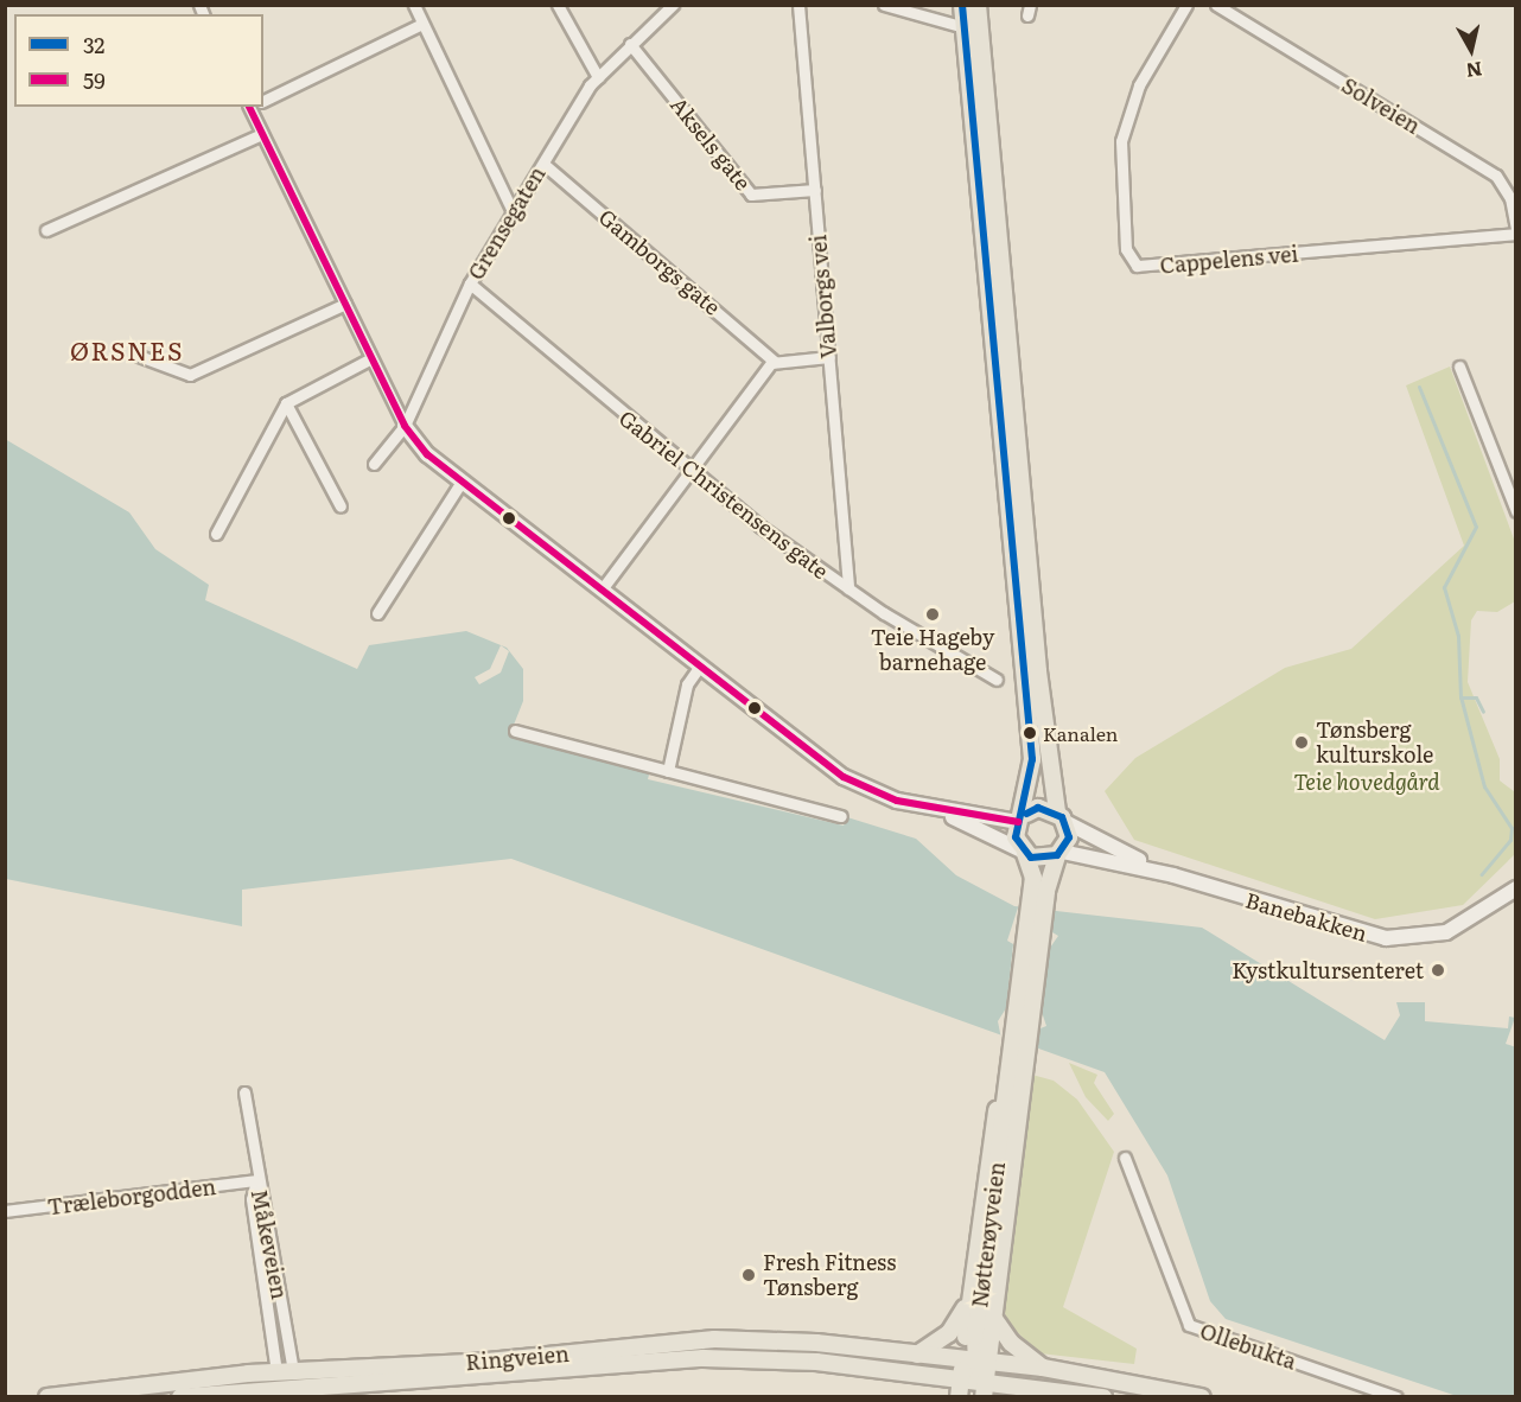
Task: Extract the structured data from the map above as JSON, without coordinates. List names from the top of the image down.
{
  "streets": {
    "main road": ["Nøtterøyveien", "Ringveien"],
    "street": [
      "Solveien",
      "Aksels gate",
      "Grensegaten",
      "Cappelens vei",
      "Gamborgs gate",
      "Valborgs vei",
      "Gabriel Christensens gate",
      "Banebakken",
      "Træleborgodden",
      "Måkeveien",
      "Ollebukta"
    ]
  },
  "crossings": [
    ["Solveien", "Cappelens vei"],
    ["Aksels gate", "Grensegaten"],
    ["Aksels gate", "Valborgs vei"],
    ["Grensegaten", "Gamborgs gate"],
    ["Grensegaten", "Gabriel Christensens gate"],
    ["Valborgs vei", "Gabriel Christensens gate"],
    ["Træleborgodden", "Måkeveien"],
    ["Nøtterøyveien", "Ringveien"],
    ["Måkeveien", "Ringveien"]
  ],
  "districts": ["ØRSNES"],
  "parks": ["Teie hovedgård"],
  "places": [
    "Teie Hageby barnehage",
    "Kanalen",
    "Tønsberg kulturskole",
    "Kystkultursenteret",
    "Fresh Fitness Tønsberg"
  ],
  "lines": ["transit line 32", "transit line 59"],
  "legend": ["32", "59"],
  "north": "bottom"
}
